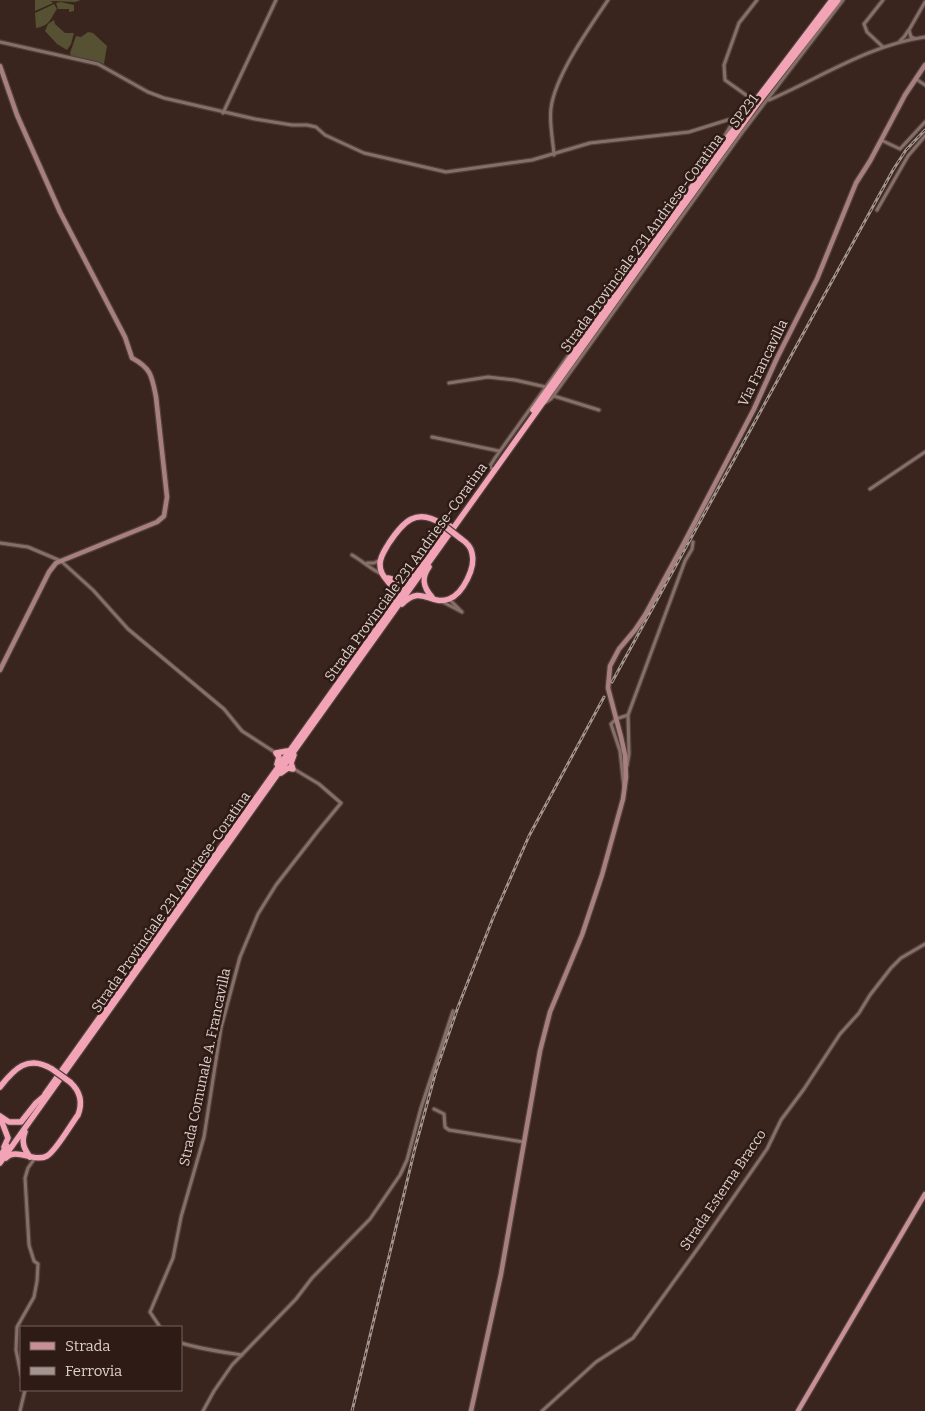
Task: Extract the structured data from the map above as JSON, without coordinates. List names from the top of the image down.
{
  "streets": {
    "highway": ["SP231", "Strada Provinciale 231 Andriese-Coratina"],
    "street": ["Via Francavilla", "Strada Comunale A. Francavilla", "Strada Esterna Bracco"]
  },
  "crossings": [
    ["SP231", "Strada Provinciale 231 Andriese-Coratina"]
  ],
  "legend": ["Strada", "Ferrovia"]
}
